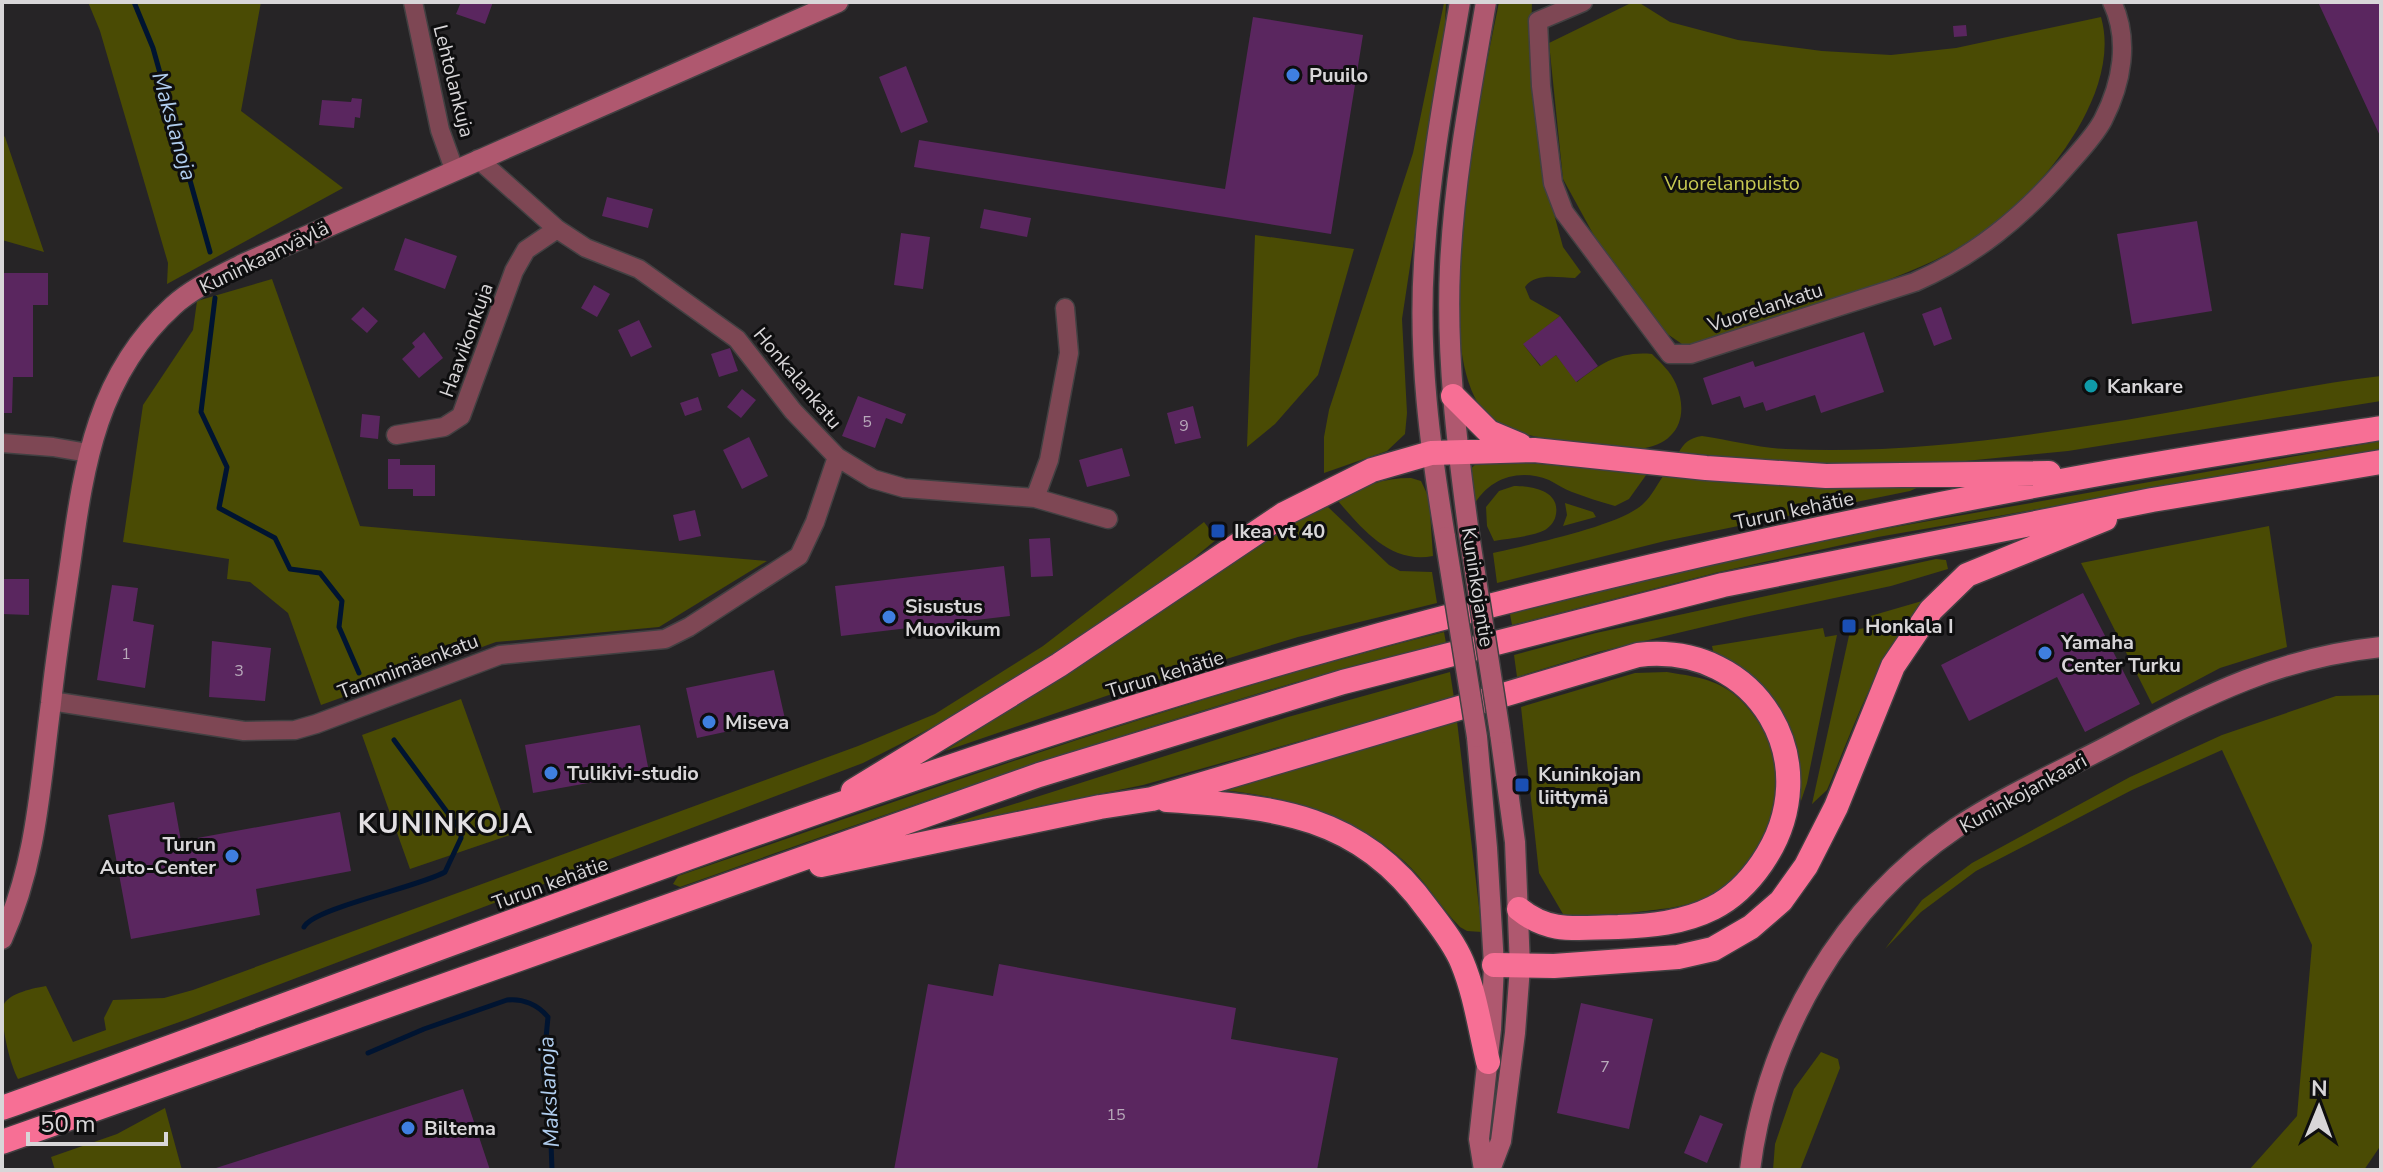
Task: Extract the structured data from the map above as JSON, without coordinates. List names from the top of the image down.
{
  "streets": {
    "highway": ["Turun kehätie"],
    "main road": ["Kuninkaanväylä", "Kuninkojantie", "Kuninkojankaari"],
    "street": [
      "Lehtolankuja",
      "Vuorelankatu",
      "Haavikonkuja",
      "Honkalankatu",
      "Tammimäenkatu"
    ]
  },
  "crossings": [
    ["Lehtolankuja", "Kuninkaanväylä"],
    ["Kuninkaanväylä", "Honkalankatu"],
    ["Kuninkaanväylä", "Tammimäenkatu"],
    ["Haavikonkuja", "Honkalankatu"],
    ["Honkalankatu", "Tammimäenkatu"]
  ],
  "districts": ["KUNINKOJA"],
  "water": ["Makslanoja"],
  "parks": ["Vuorelanpuisto"],
  "places": {
    "other": [
      "Puuilo",
      "Kankare",
      "Sisustus Muovikum",
      "Yamaha Center Turku",
      "Miseva",
      "Tulikivi-studio",
      "Turun Auto-Center",
      "Biltema"
    ],
    "transit": ["Ikea vt 40", "Honkala I", "Kuninkojan liittymä"]
  },
  "house_numbers": [
    "5",
    "9",
    "1",
    "3",
    "7",
    "15"
  ],
  "scale_bar": "50 m",
  "north": "top"
}
